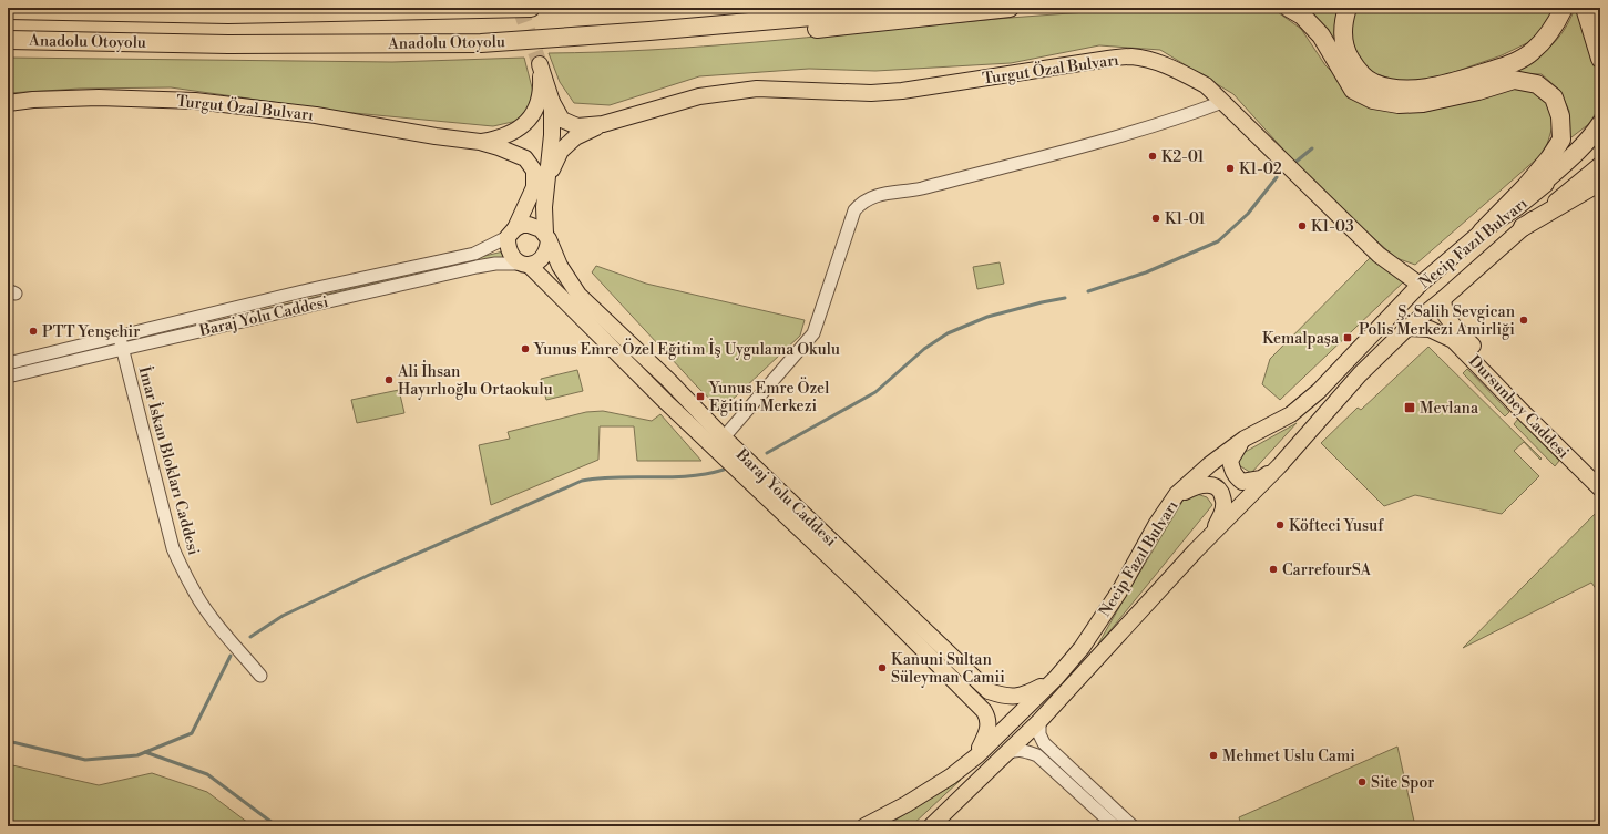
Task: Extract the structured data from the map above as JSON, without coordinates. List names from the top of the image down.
{
  "streets": {
    "highway": ["Anadolu Otoyolu"],
    "main road": [
      "Turgut Özal Bulvarı",
      "Necip Fazıl Bulvarı",
      "Baraj Yolu Caddesi",
      "Dursunbey Caddesi"
    ],
    "street": ["İmar İskan Blokları Caddesi"]
  },
  "crossings": [
    ["Turgut Özal Bulvarı", "Necip Fazıl Bulvarı"],
    ["Necip Fazıl Bulvarı", "Baraj Yolu Caddesi"],
    ["Necip Fazıl Bulvarı", "Dursunbey Caddesi"],
    ["Baraj Yolu Caddesi", "İmar İskan Blokları Caddesi"]
  ],
  "places": {
    "other": [
      "K2-01",
      "K1-02",
      "K1-01",
      "K1-03",
      "Ş. Salih Sevgican Polis Merkezi Amirliği",
      "PTT Yenşehir",
      "Yunus Emre Özel Eğitim İş Uygulama Okulu",
      "Ali İhsan Hayırlıoğlu Ortaokulu",
      "Köfteci Yusuf",
      "CarrefourSA",
      "Kanuni Sultan Süleyman Camii",
      "Mehmet Uslu Cami",
      "Site Spor"
    ],
    "transit": ["Kemalpaşa", "Yunus Emre Özel Eğitim Merkezi", "Mevlana"]
  }
}
